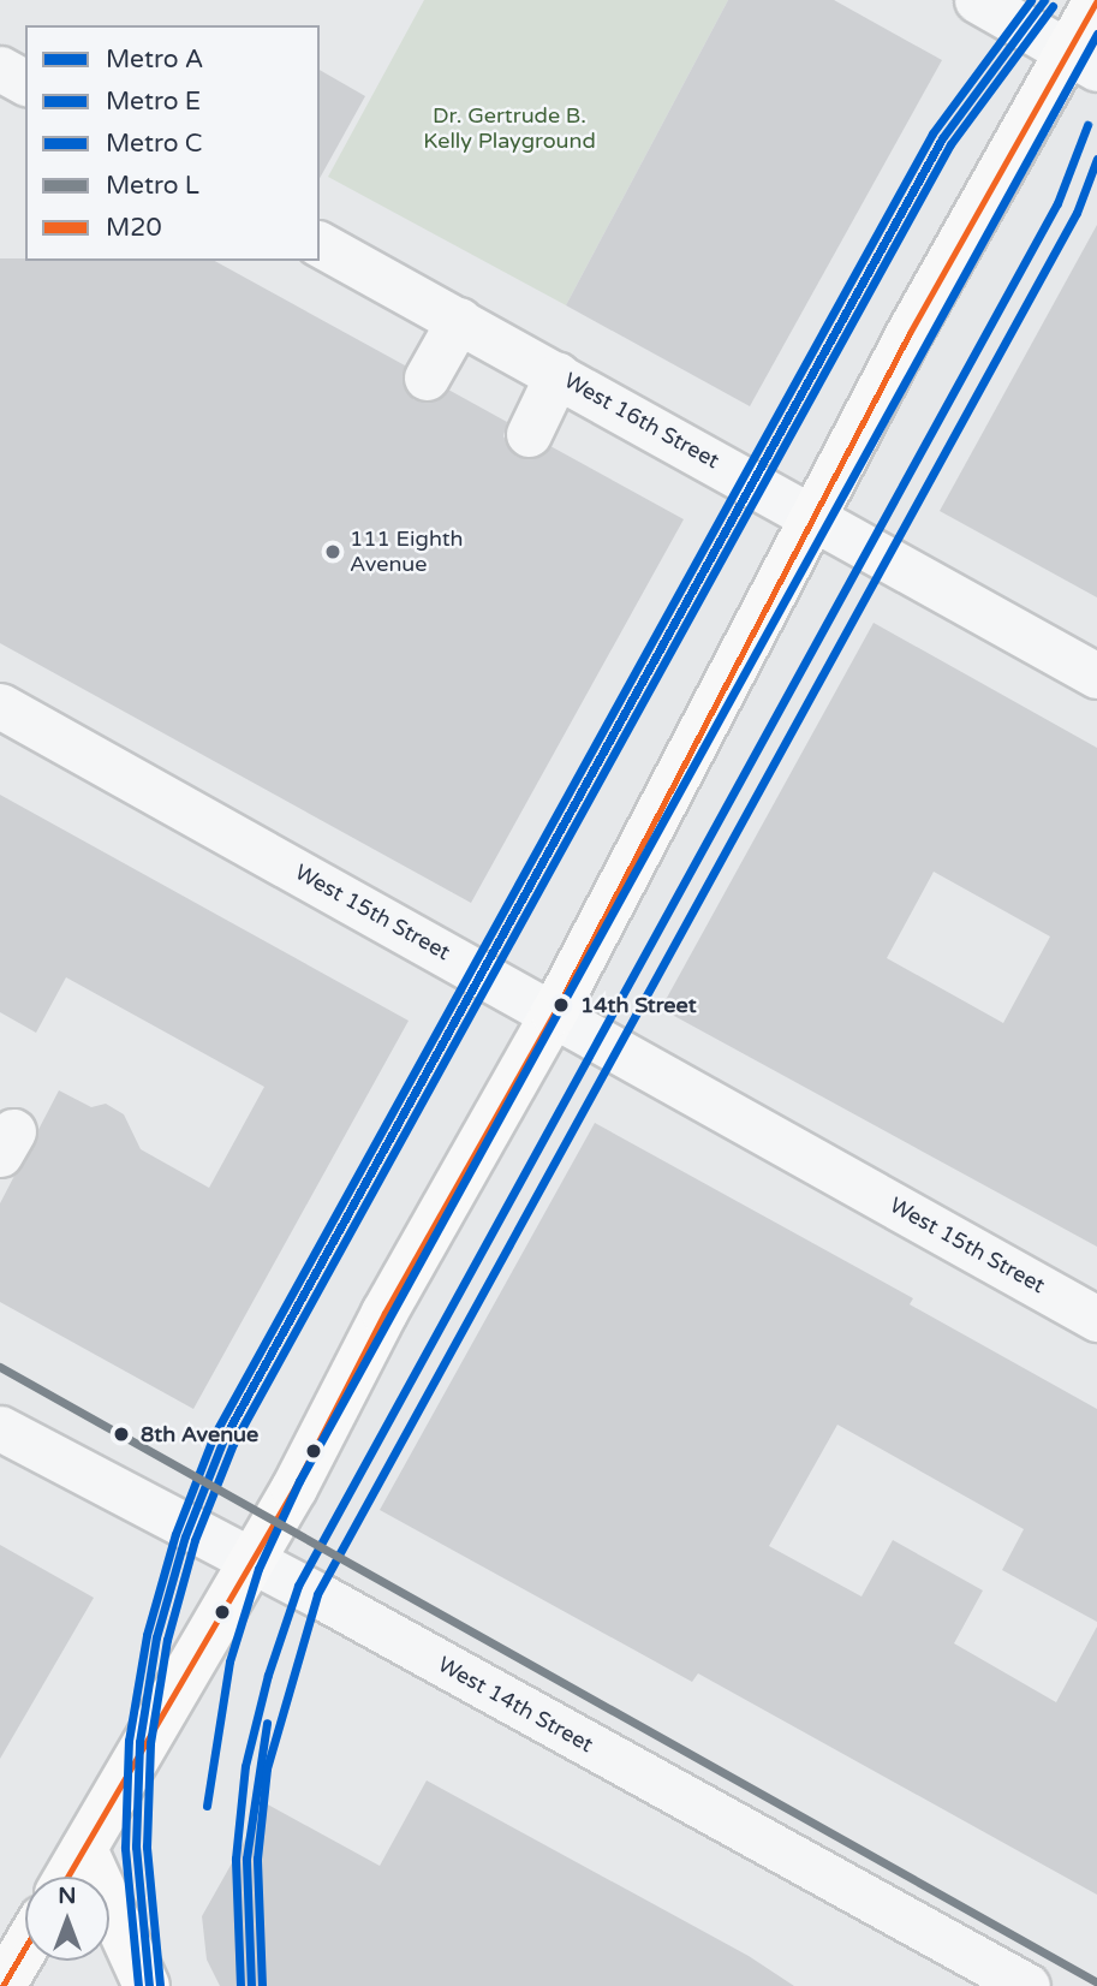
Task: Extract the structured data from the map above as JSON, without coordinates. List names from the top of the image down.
{
  "streets": {
    "street": ["West 16th Street", "West 15th Street", "West 14th Street"]
  },
  "parks": ["Dr. Gertrude B. Kelly Playground"],
  "places": ["111 Eighth Avenue", "14th Street", "8th Avenue"],
  "lines": [
    "metro line A",
    "metro line C",
    "transit line M20",
    "metro line E",
    "metro line L"
  ],
  "legend": [
    "Metro A",
    "Metro E",
    "Metro C",
    "Metro L",
    "M20"
  ],
  "north": "top"
}
